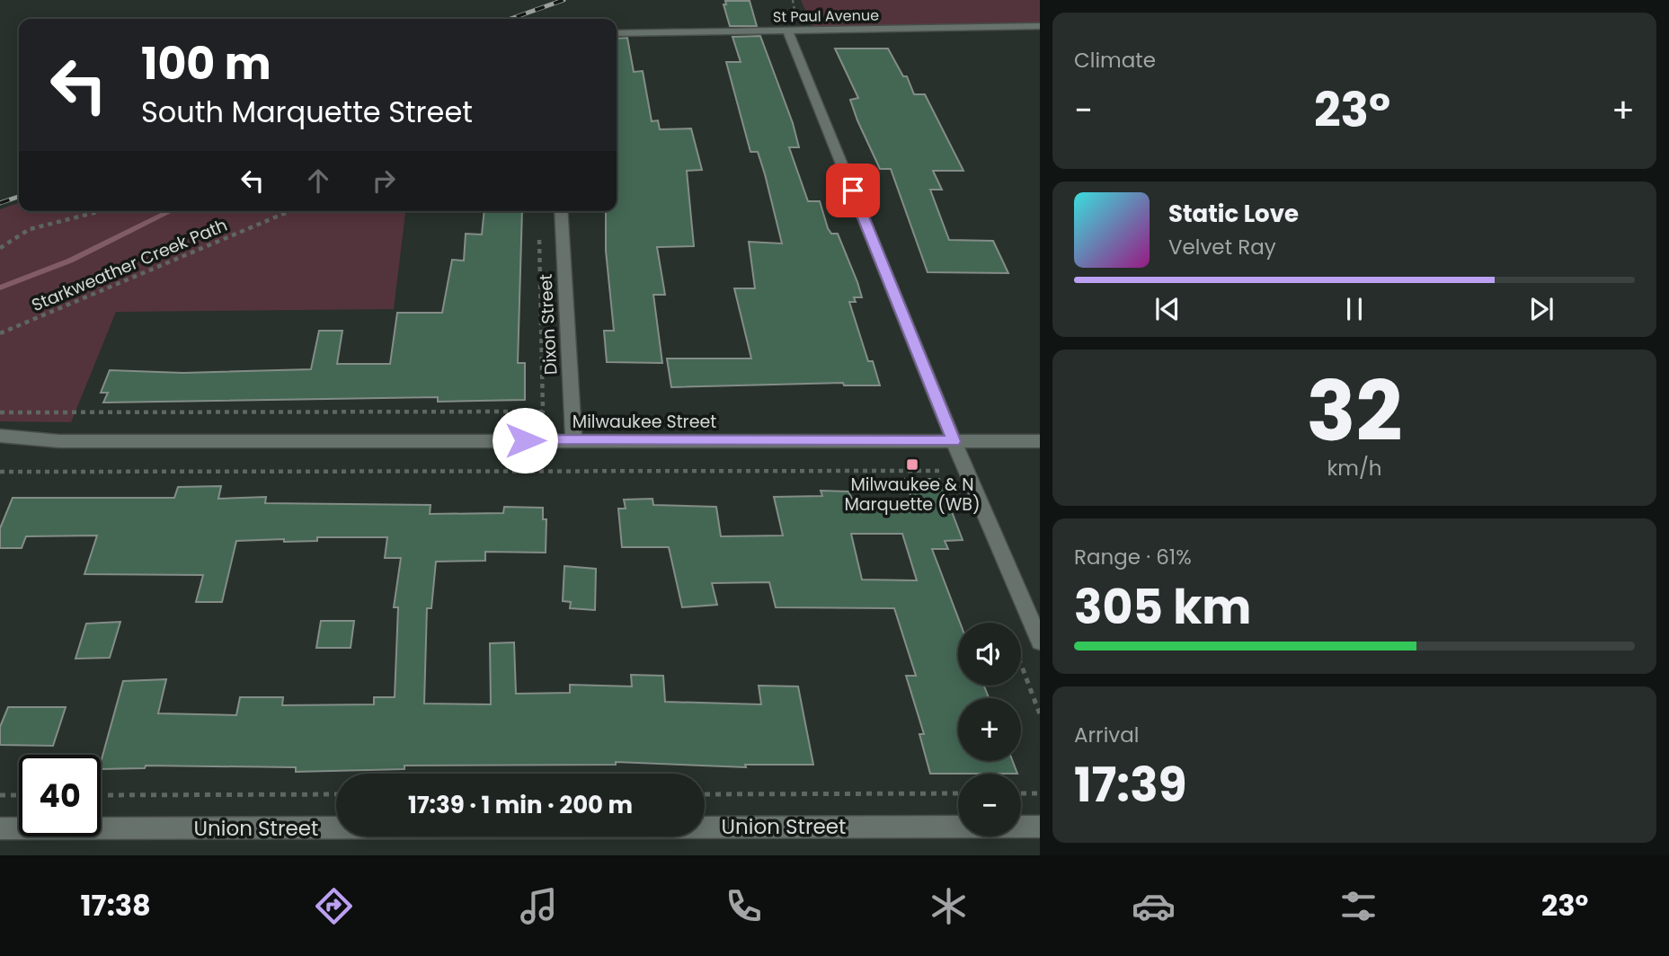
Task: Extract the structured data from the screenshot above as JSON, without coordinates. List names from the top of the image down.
{
  "streets": {
    "street": [
      "St Paul Avenue",
      "Dixon Street",
      "Milwaukee Street",
      "Union Street"
    ],
    "path": ["Starkweather Creek Path"]
  },
  "crossings": [
    ["Dixon Street", "Milwaukee Street"]
  ],
  "places": {
    "transit": ["Milwaukee & N Marquette (WB)"]
  },
  "page": {
    "tile": [
      "Climate",
      ["32", "km/h"],
      ["Range · 61%", "305 km"],
      ["Arrival", "17:39"]
    ],
    "turn": ["100 m", "South Marquette Street"],
    "heat": ["−", "23°", "+"],
    "song": ["Static Love", "Velvet Ray"],
    "map_buttons": ["+", "−"],
    "limit": "40",
    "trip": "17:39 · 1 min · 200 m",
    "tabs": ["17:38", "23°"]
  }
}
